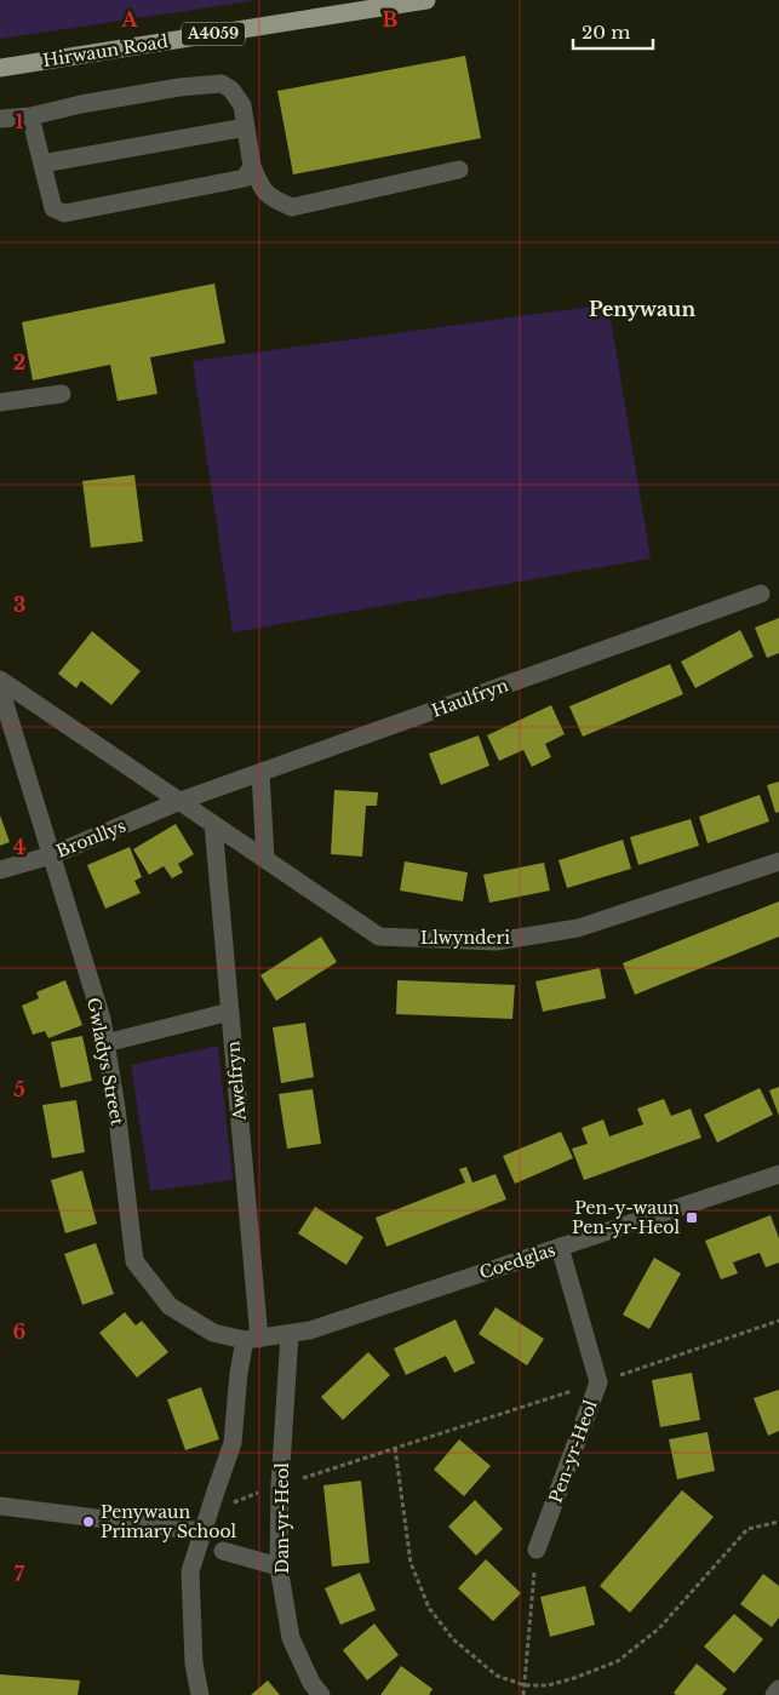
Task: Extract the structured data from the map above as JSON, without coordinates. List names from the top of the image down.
{
  "streets": {
    "main road": ["A4059", "Hirwaun Road"],
    "street": [
      "Haulfryn",
      "Bronllys",
      "Llwynderi",
      "Gwladys Street",
      "Awelfryn",
      "Coedglas",
      "Pen-yr-Heol",
      "Dan-yr-Heol"
    ]
  },
  "crossings": [
    ["Haulfryn", "Bronllys"],
    ["Haulfryn", "Llwynderi"],
    ["Bronllys", "Llwynderi"],
    ["Bronllys", "Gwladys Street"],
    ["Llwynderi", "Awelfryn"],
    ["Gwladys Street", "Awelfryn"],
    ["Gwladys Street", "Coedglas"],
    ["Gwladys Street", "Dan-yr-Heol"],
    ["Coedglas", "Pen-yr-Heol"],
    ["Coedglas", "Dan-yr-Heol"]
  ],
  "districts": ["Penywaun"],
  "places": {
    "transit": ["Pen-y-waun Pen-yr-Heol"],
    "other": ["Penywaun Primary School"]
  },
  "scale_bar": "20 m",
  "grid": {
    "columns": ["A", "B"],
    "rows": [
      "1",
      "2",
      "3",
      "4",
      "5",
      "6",
      "7"
    ]
  }
}
